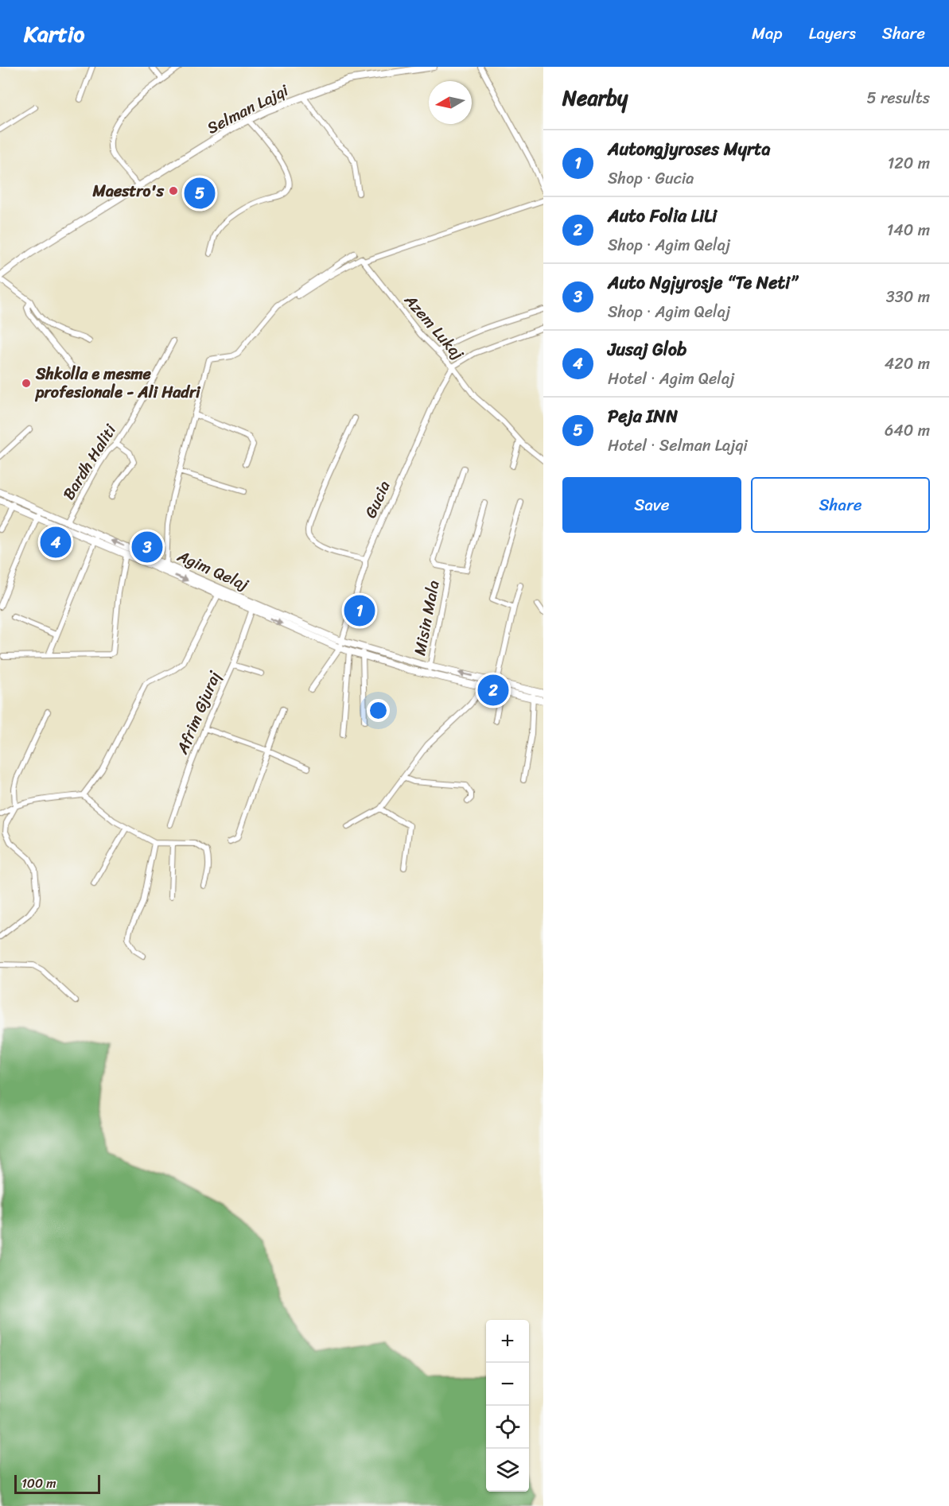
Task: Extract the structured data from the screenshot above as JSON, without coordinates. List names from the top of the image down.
{
  "streets": {
    "main road": ["Selman Lajqi", "Agim Qelaj"],
    "street": [
      "Azem Lukaj",
      "Bardh Haliti",
      "Gucia",
      "Misin Mala",
      "Afrim Gjuraj"
    ]
  },
  "crossings": [
    ["Azem Lukaj", "Gucia"],
    ["Bardh Haliti", "Agim Qelaj"],
    ["Gucia", "Agim Qelaj"],
    ["Agim Qelaj", "Misin Mala"],
    ["Agim Qelaj", "Afrim Gjuraj"]
  ],
  "places": ["Maestro's", "Shkolla e mesme profesionale - Ali Hadri"],
  "scale_bar": "100 m",
  "north": "left",
  "page": {
    "header": "Kartio",
    "nav": ["Map", "Layers", "Share"],
    "heading": ["Nearby", "5 results"],
    "list": [
      {
        "mark": "1",
        "name": "Autongjyroses Myrta",
        "note": "Shop · Gucia",
        "value": "120 m"
      },
      {
        "mark": "2",
        "name": "Auto Folia LiLi",
        "note": "Shop · Agim Qelaj",
        "value": "140 m"
      },
      {
        "mark": "3",
        "name": "Auto Ngjyrosje “Te Neti”",
        "note": "Shop · Agim Qelaj",
        "value": "330 m"
      },
      {
        "mark": "4",
        "name": "Jusaj Glob",
        "note": "Hotel · Agim Qelaj",
        "value": "420 m"
      },
      {
        "mark": "5",
        "name": "Peja INN",
        "note": "Hotel · Selman Lajqi",
        "value": "640 m"
      }
    ],
    "pins": [
      "5",
      "4",
      "3",
      "1",
      "2"
    ],
    "buttons": ["Save", "Share"],
    "map_buttons": ["+", "−"],
    "scale": "100 m"
  }
}
